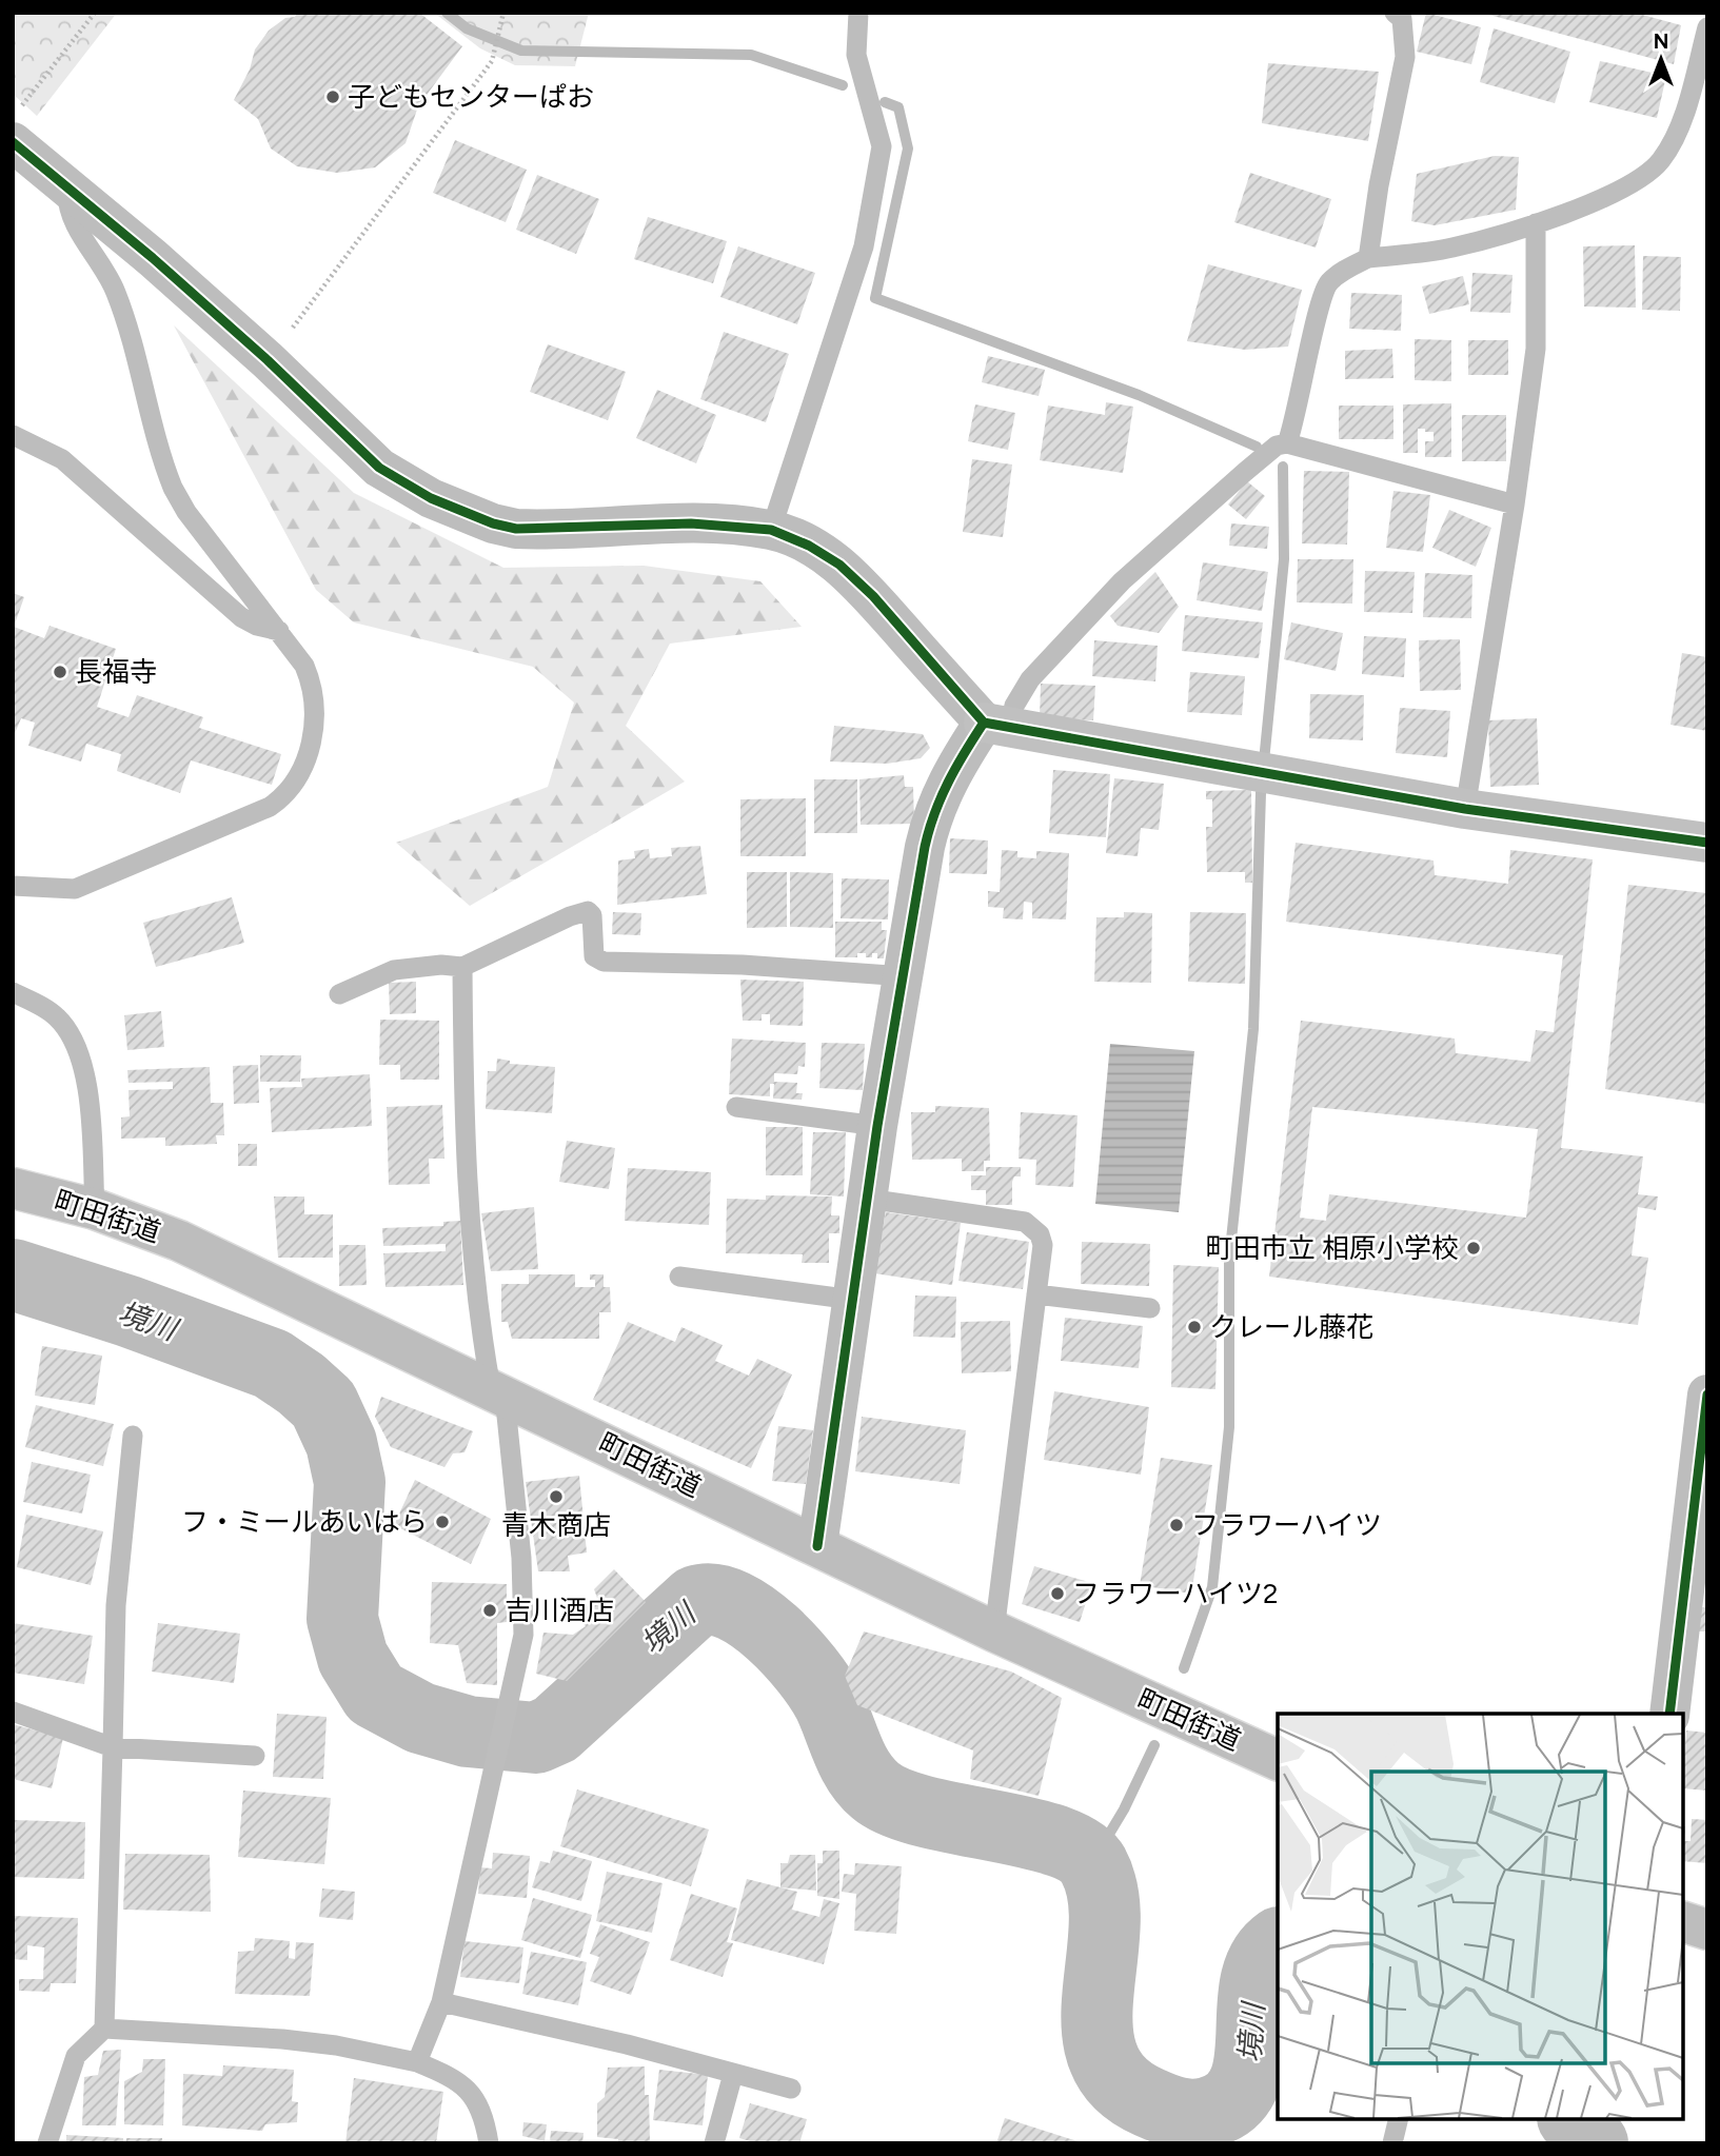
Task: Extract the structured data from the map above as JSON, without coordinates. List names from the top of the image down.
{
  "streets": {
    "street": ["町田街道"]
  },
  "water": ["境川"],
  "places": [
    "子どもセンターぱお",
    "長福寺",
    "町田市立 相原小学校",
    "クレール藤花",
    "青木商店",
    "フ・ミールあいはら",
    "フラワーハイツ",
    "フラワーハイツ2",
    "吉川酒店"
  ],
  "north": "top"
}
